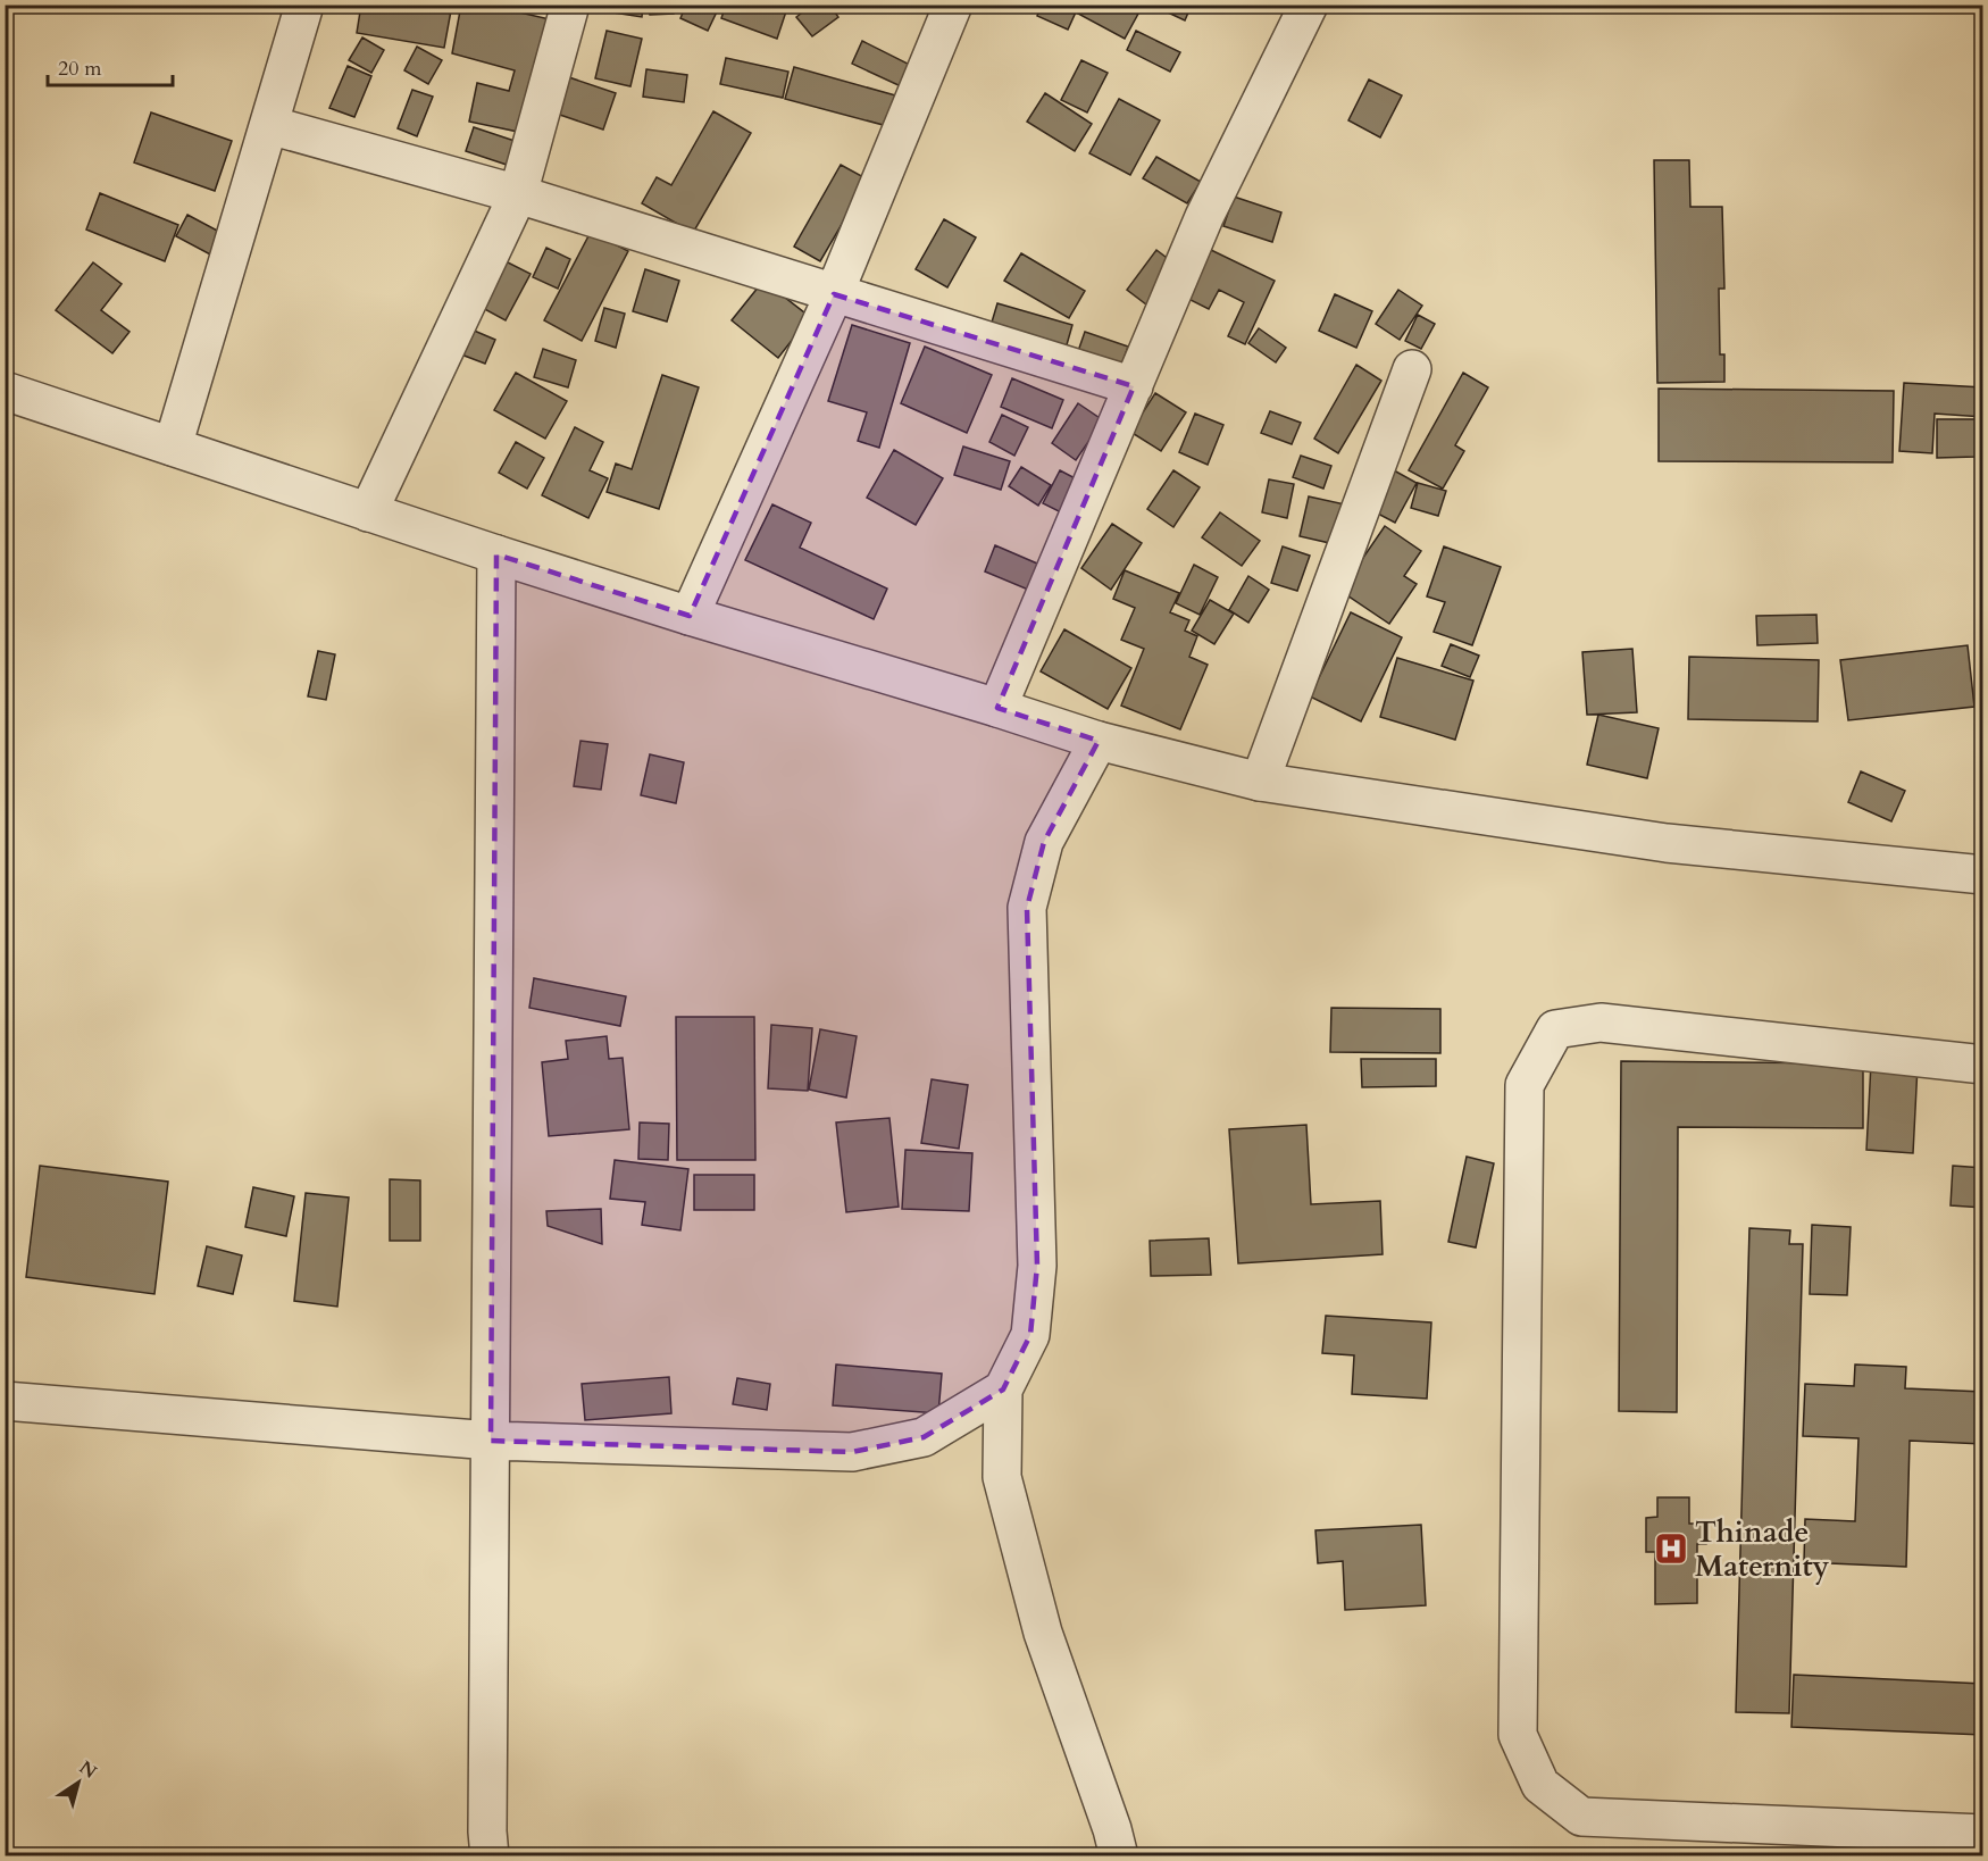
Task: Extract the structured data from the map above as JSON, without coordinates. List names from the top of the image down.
{
  "places": {
    "hospital": ["Thinade Maternity"]
  },
  "scale_bar": "20 m",
  "north": "top right"
}
